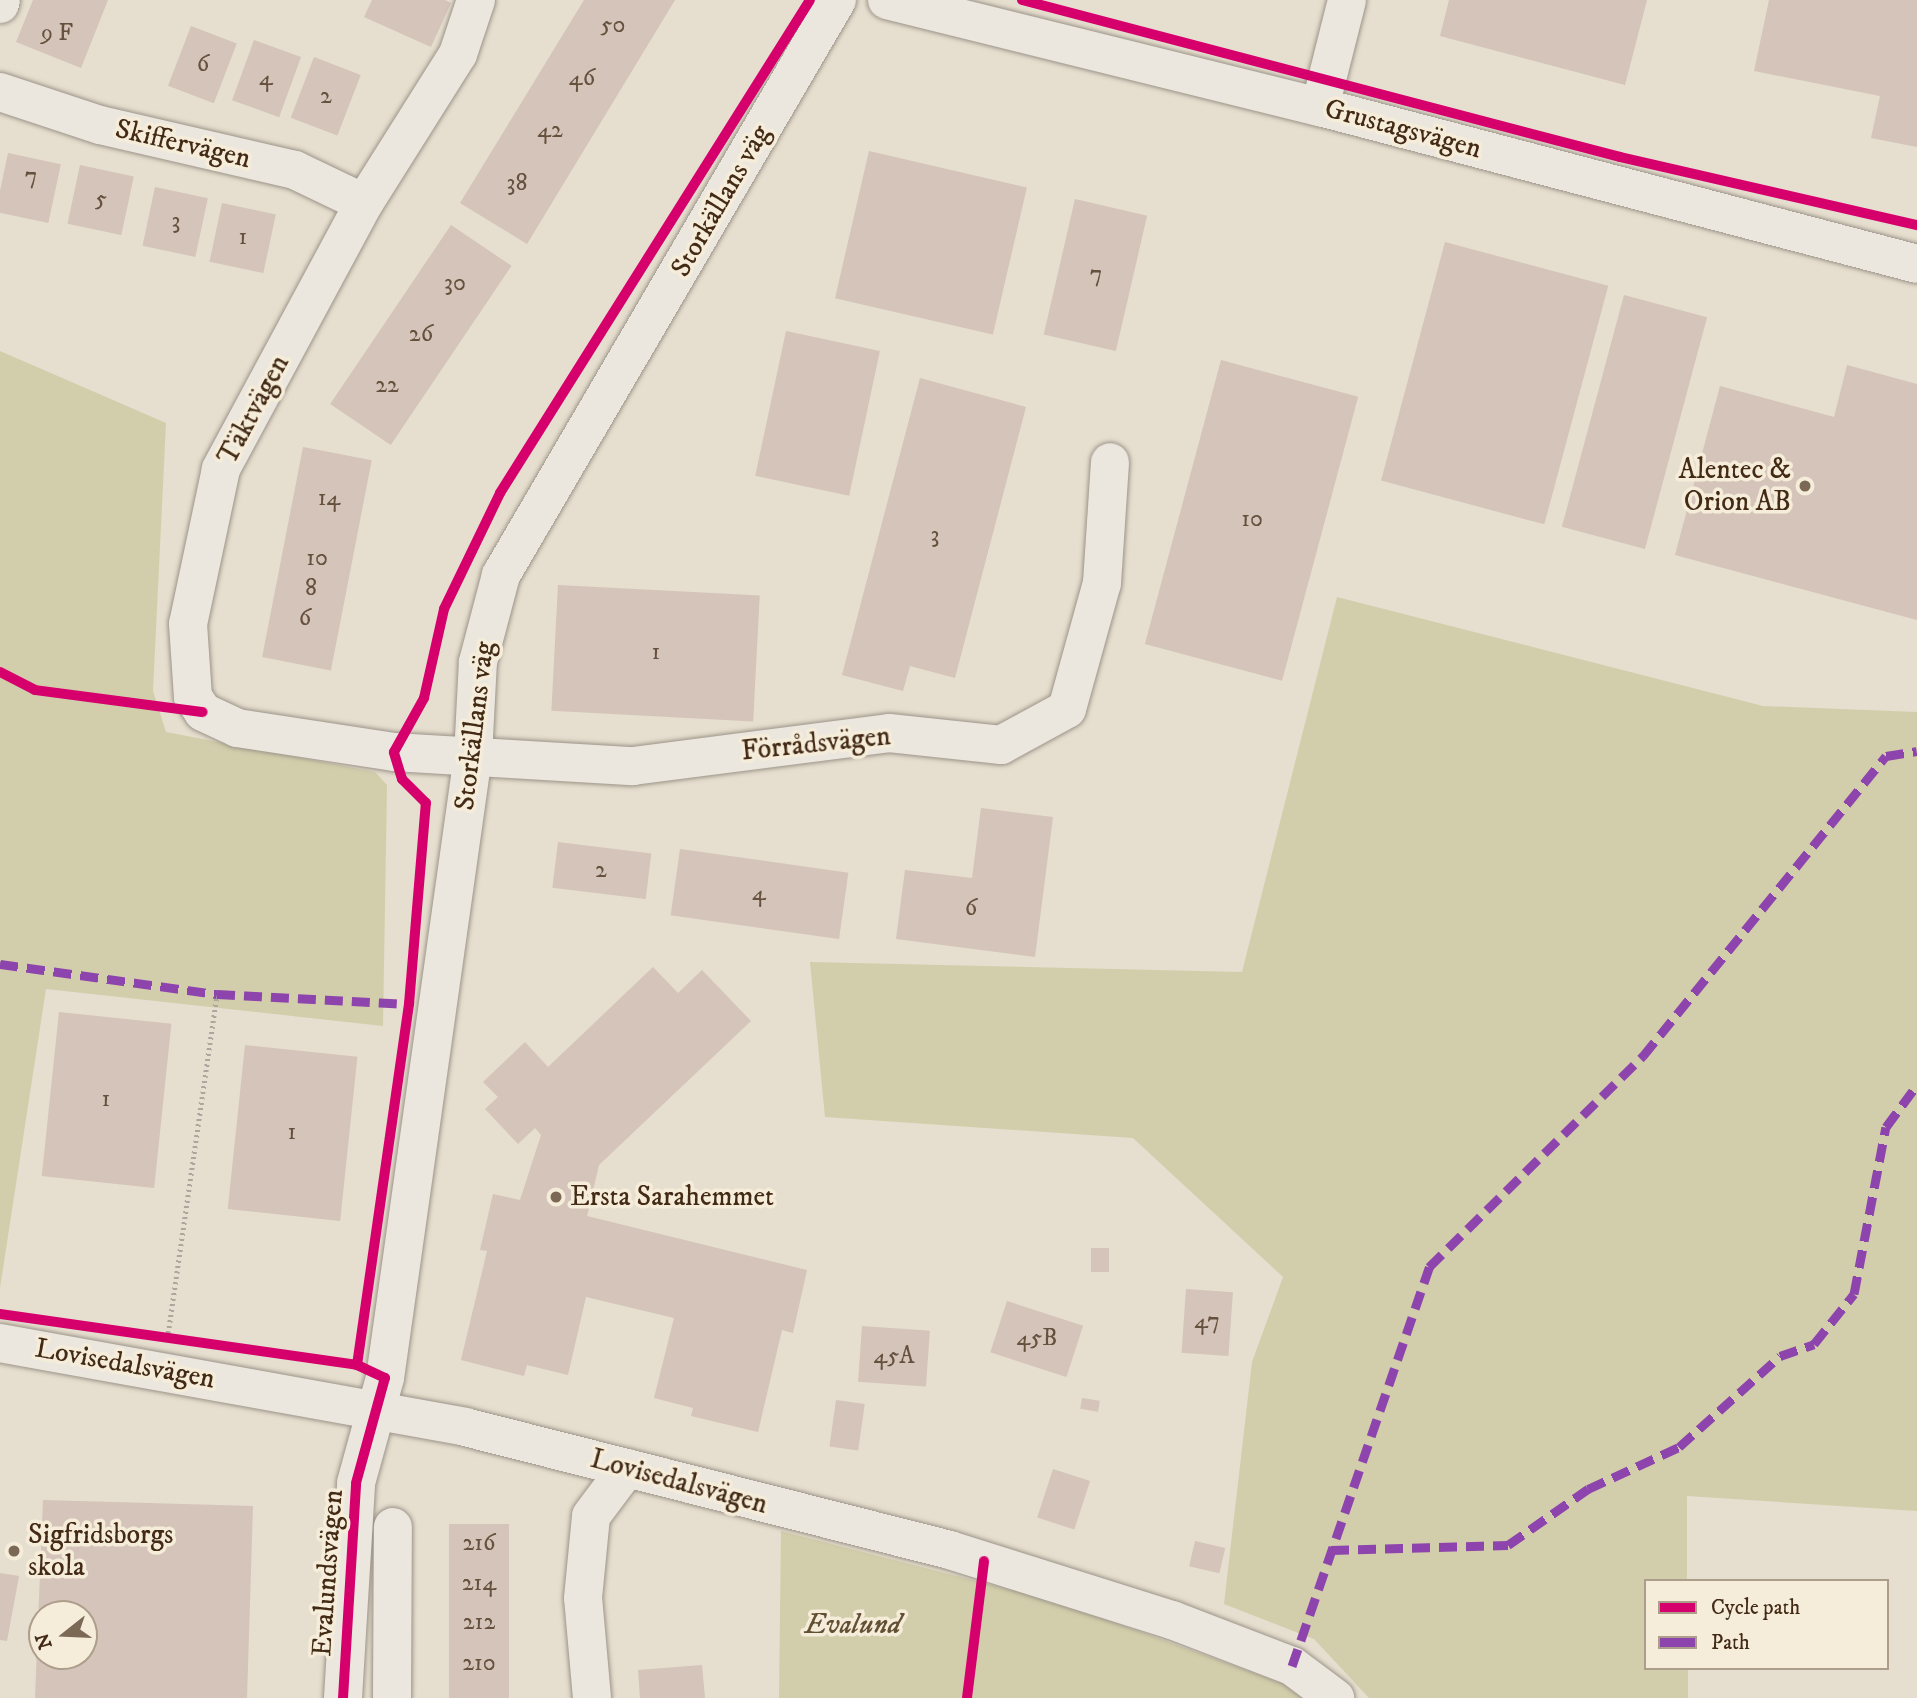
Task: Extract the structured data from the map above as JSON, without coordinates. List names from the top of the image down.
{
  "streets": {
    "street": [
      "Grustagsvägen",
      "Skiffervägen",
      "Storkällans väg",
      "Täktvägen",
      "Förrådsvägen",
      "Lovisedalsvägen",
      "Evalundsvägen"
    ]
  },
  "crossings": [
    ["Skiffervägen", "Täktvägen"],
    ["Storkällans väg", "Täktvägen"],
    ["Storkällans väg", "Förrådsvägen"],
    ["Storkällans väg", "Lovisedalsvägen"],
    ["Storkällans väg", "Evalundsvägen"],
    ["Täktvägen", "Förrådsvägen"],
    ["Lovisedalsvägen", "Evalundsvägen"]
  ],
  "parks": ["Evalund"],
  "places": ["Alentec & Orion AB", "Ersta Sarahemmet", "Sigfridsborgs skola"],
  "house_numbers": [
    "50",
    "9 F",
    "6",
    "4",
    "46",
    "2",
    "42",
    "7",
    "38",
    "5",
    "3",
    "1",
    "7",
    "30",
    "26",
    "22",
    "14",
    "10",
    "3",
    "10",
    "8",
    "6",
    "1",
    "2",
    "4",
    "6",
    "1",
    "1",
    "47",
    "45B",
    "45A",
    "216",
    "214",
    "212",
    "210"
  ],
  "legend": ["Cycle path", "Path"],
  "north": "left"
}
